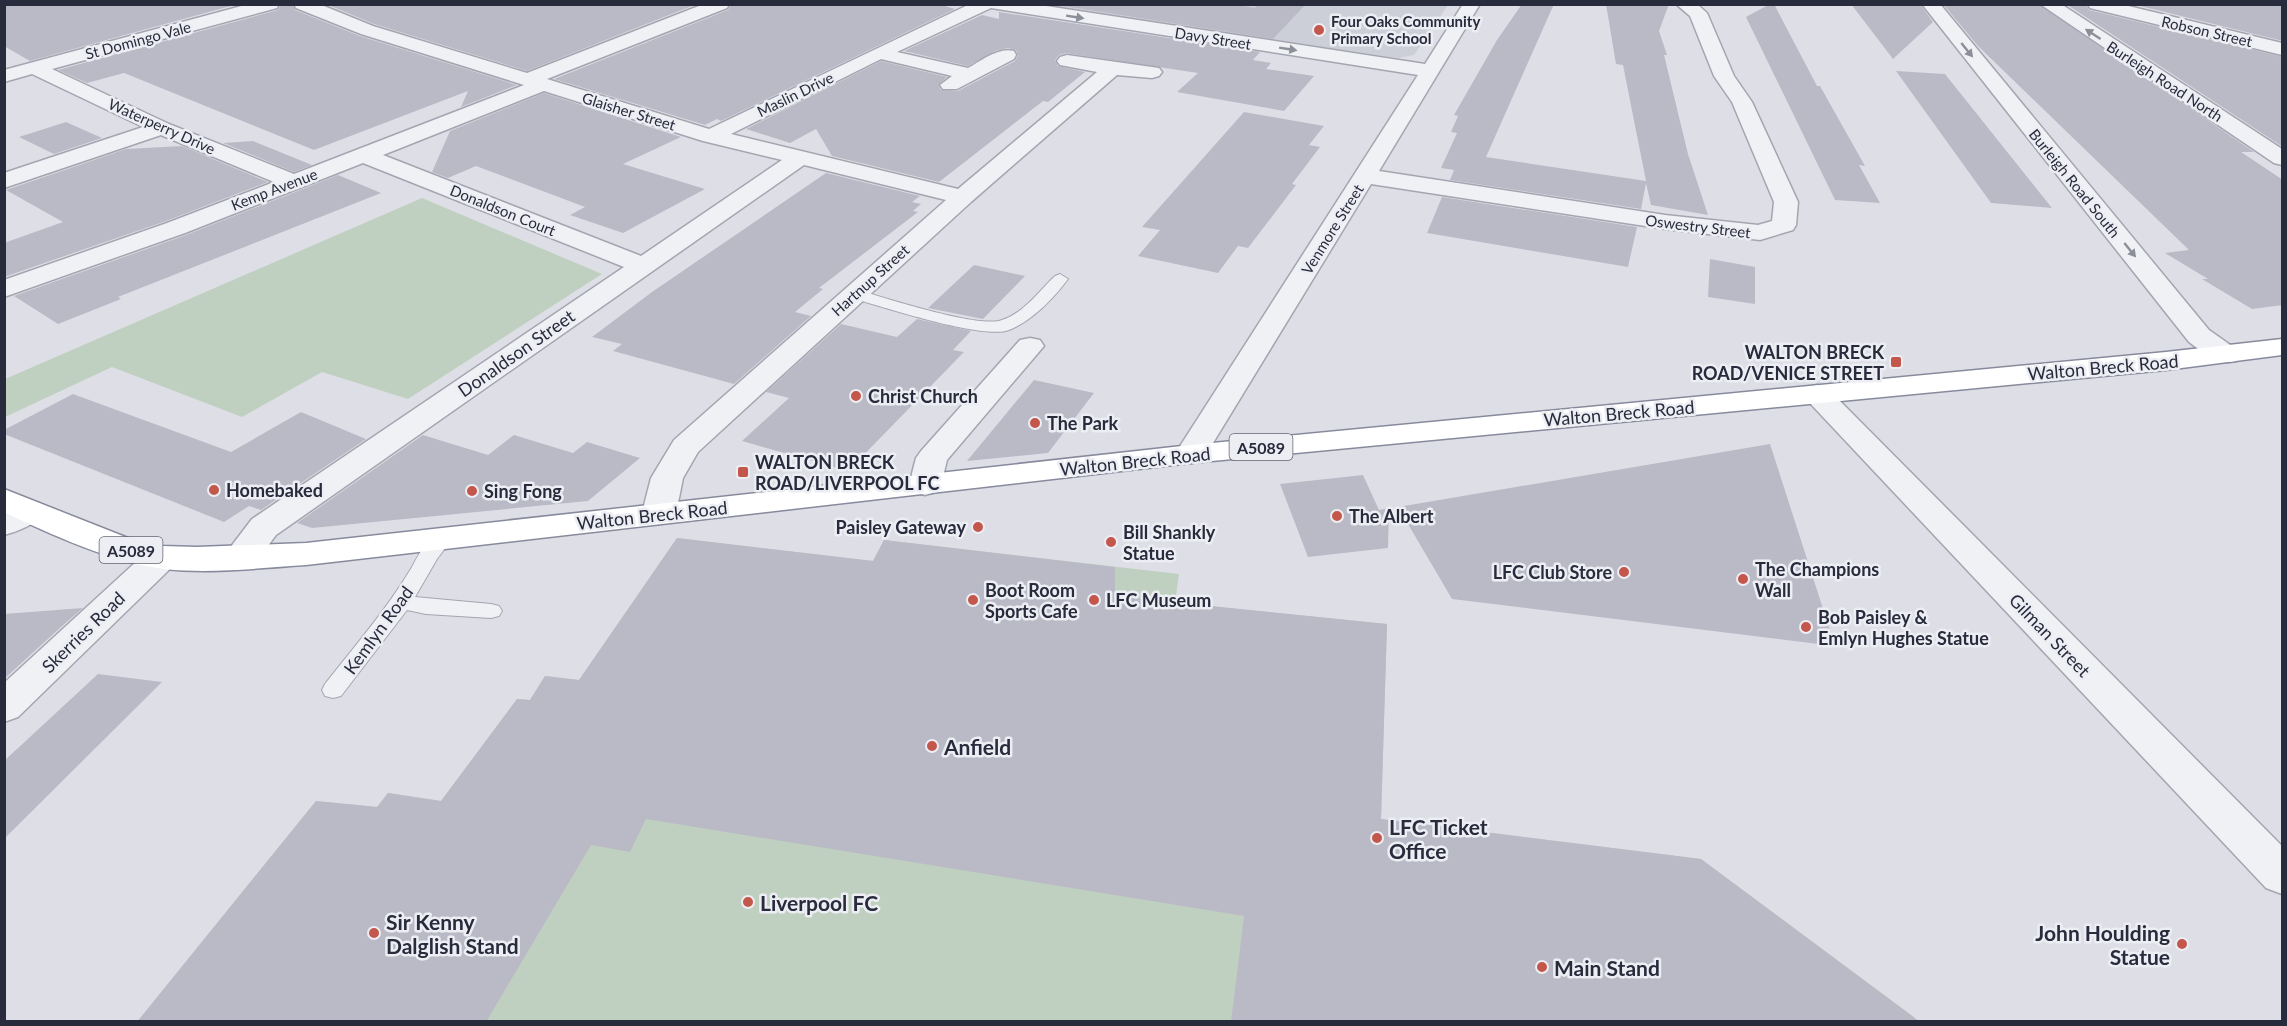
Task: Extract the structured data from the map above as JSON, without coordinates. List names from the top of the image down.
{
  "streets": {
    "highway": ["Walton Breck Road", "A5089"],
    "street": [
      "Robson Street",
      "Davy Street",
      "St Domingo Vale",
      "Burleigh Road North",
      "Maslin Drive",
      "Glaisher Street",
      "Waterperry Drive",
      "Burleigh Road South",
      "Kemp Avenue",
      "Donaldson Court",
      "Oswestry Street",
      "Venmore Street",
      "Hartnup Street",
      "Donaldson Street",
      "Skerries Road",
      "Gilman Street"
    ],
    "lane": ["Kemlyn Road"]
  },
  "crossings": [
    ["Davy Street", "Venmore Street"],
    ["St Domingo Vale", "Waterperry Drive"],
    ["Maslin Drive", "Glaisher Street"],
    ["Glaisher Street", "Kemp Avenue"],
    ["Glaisher Street", "Hartnup Street"],
    ["Glaisher Street", "Donaldson Street"],
    ["Waterperry Drive", "Kemp Avenue"],
    ["Burleigh Road South", "Walton Breck Road"],
    ["Kemp Avenue", "Donaldson Court"],
    ["Donaldson Court", "Donaldson Street"],
    ["Oswestry Street", "Venmore Street"],
    ["Venmore Street", "Walton Breck Road"],
    ["Hartnup Street", "Walton Breck Road"],
    ["Donaldson Street", "Walton Breck Road"],
    ["Donaldson Street", "A5089"],
    ["Walton Breck Road", "A5089"],
    ["Walton Breck Road", "Kemlyn Road"],
    ["Walton Breck Road", "Gilman Street"],
    ["A5089", "Skerries Road"]
  ],
  "one_way": ["Davy Street", "Burleigh Road North", "Burleigh Road South"],
  "places": {
    "other": [
      "Four Oaks Community Primary School",
      "Christ Church",
      "The Park",
      "Homebaked",
      "Sing Fong",
      "The Albert",
      "Paisley Gateway",
      "Bill Shankly Statue",
      "LFC Club Store",
      "The Champions Wall",
      "Boot Room Sports Cafe",
      "LFC Museum",
      "Bob Paisley & Emlyn Hughes Statue",
      "Anfield",
      "LFC Ticket Office",
      "Liverpool FC",
      "Sir Kenny Dalglish Stand",
      "John Houlding Statue",
      "Main Stand"
    ],
    "transit": ["WALTON BRECK ROAD/VENICE STREET", "WALTON BRECK ROAD/LIVERPOOL FC"]
  }
}
